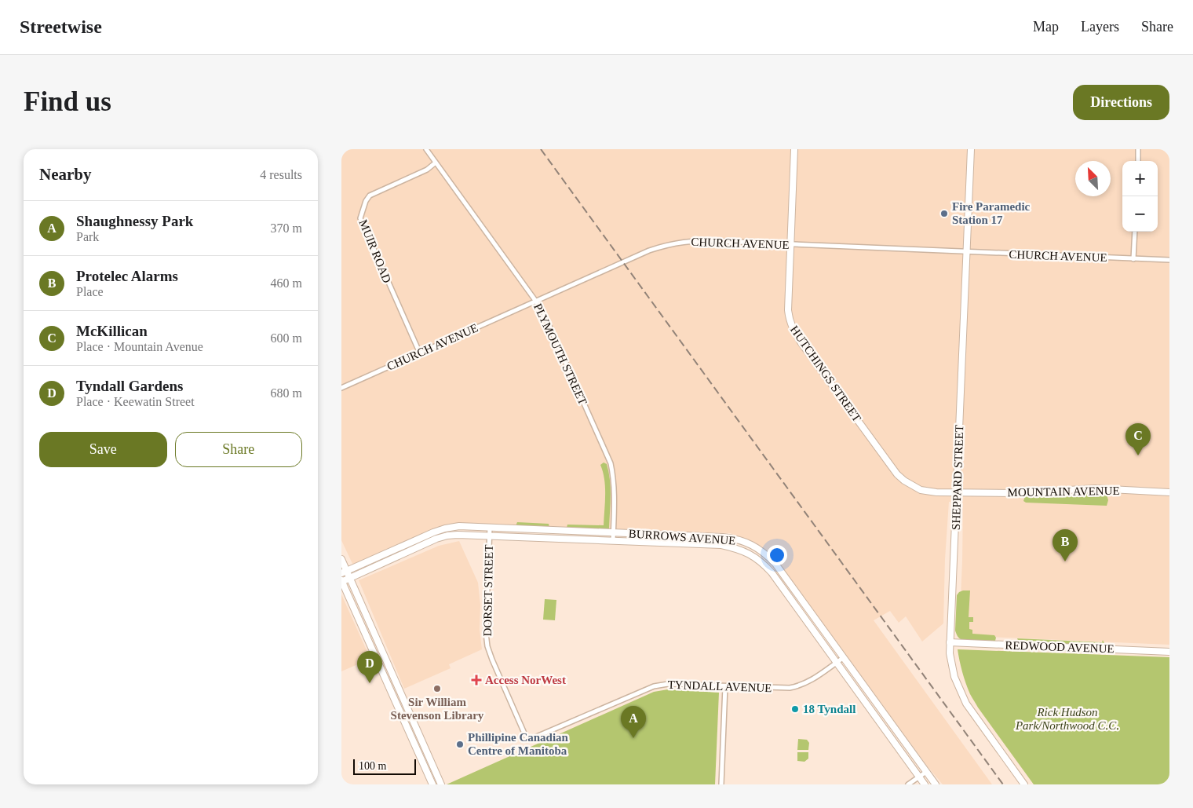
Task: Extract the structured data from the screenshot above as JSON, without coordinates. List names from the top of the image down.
{
  "streets": {
    "street": [
      "CHURCH AVENUE",
      "MUIR ROAD",
      "PLYMOUTH STREET",
      "HUTCHINGS STREET",
      "SHEPPARD STREET",
      "MOUNTAIN AVENUE",
      "BURROWS AVENUE",
      "DORSET STREET",
      "REDWOOD AVENUE",
      "TYNDALL AVENUE"
    ]
  },
  "crossings": [
    ["CHURCH AVENUE", "MUIR ROAD"],
    ["CHURCH AVENUE", "PLYMOUTH STREET"],
    ["CHURCH AVENUE", "HUTCHINGS STREET"],
    ["CHURCH AVENUE", "SHEPPARD STREET"],
    ["MUIR ROAD", "PLYMOUTH STREET"],
    ["PLYMOUTH STREET", "BURROWS AVENUE"],
    ["HUTCHINGS STREET", "SHEPPARD STREET"],
    ["HUTCHINGS STREET", "MOUNTAIN AVENUE"],
    ["SHEPPARD STREET", "MOUNTAIN AVENUE"],
    ["SHEPPARD STREET", "REDWOOD AVENUE"],
    ["BURROWS AVENUE", "DORSET STREET"],
    ["BURROWS AVENUE", "TYNDALL AVENUE"],
    ["DORSET STREET", "TYNDALL AVENUE"]
  ],
  "parks": ["Rick Hudson Park/Northwood C.C."],
  "places": {
    "other": [
      "Fire Paramedic Station 17",
      "Sir William Stevenson Library",
      "18 Tyndall",
      "Phillipine Canadian Centre of Manitoba"
    ],
    "health": ["Access NorWest"]
  },
  "scale_bar": "100 m",
  "north": "top left",
  "page": {
    "header": "Streetwise",
    "nav": ["Map", "Layers", "Share"],
    "buttons": [
      "Directions",
      ["Save", "Share"]
    ],
    "title": "Find us",
    "heading": ["Nearby", "4 results"],
    "map_buttons": ["+", "−"],
    "list": [
      {
        "mark": "A",
        "name": "Shaughnessy Park",
        "note": "Park",
        "value": "370 m"
      },
      {
        "mark": "B",
        "name": "Protelec Alarms",
        "note": "Place",
        "value": "460 m"
      },
      {
        "mark": "C",
        "name": "McKillican",
        "note": "Place · Mountain Avenue",
        "value": "600 m"
      },
      {
        "mark": "D",
        "name": "Tyndall Gardens",
        "note": "Place · Keewatin Street",
        "value": "680 m"
      }
    ],
    "pins": [
      "C",
      "B",
      "D",
      "A"
    ],
    "scale": "100 m"
  }
}
